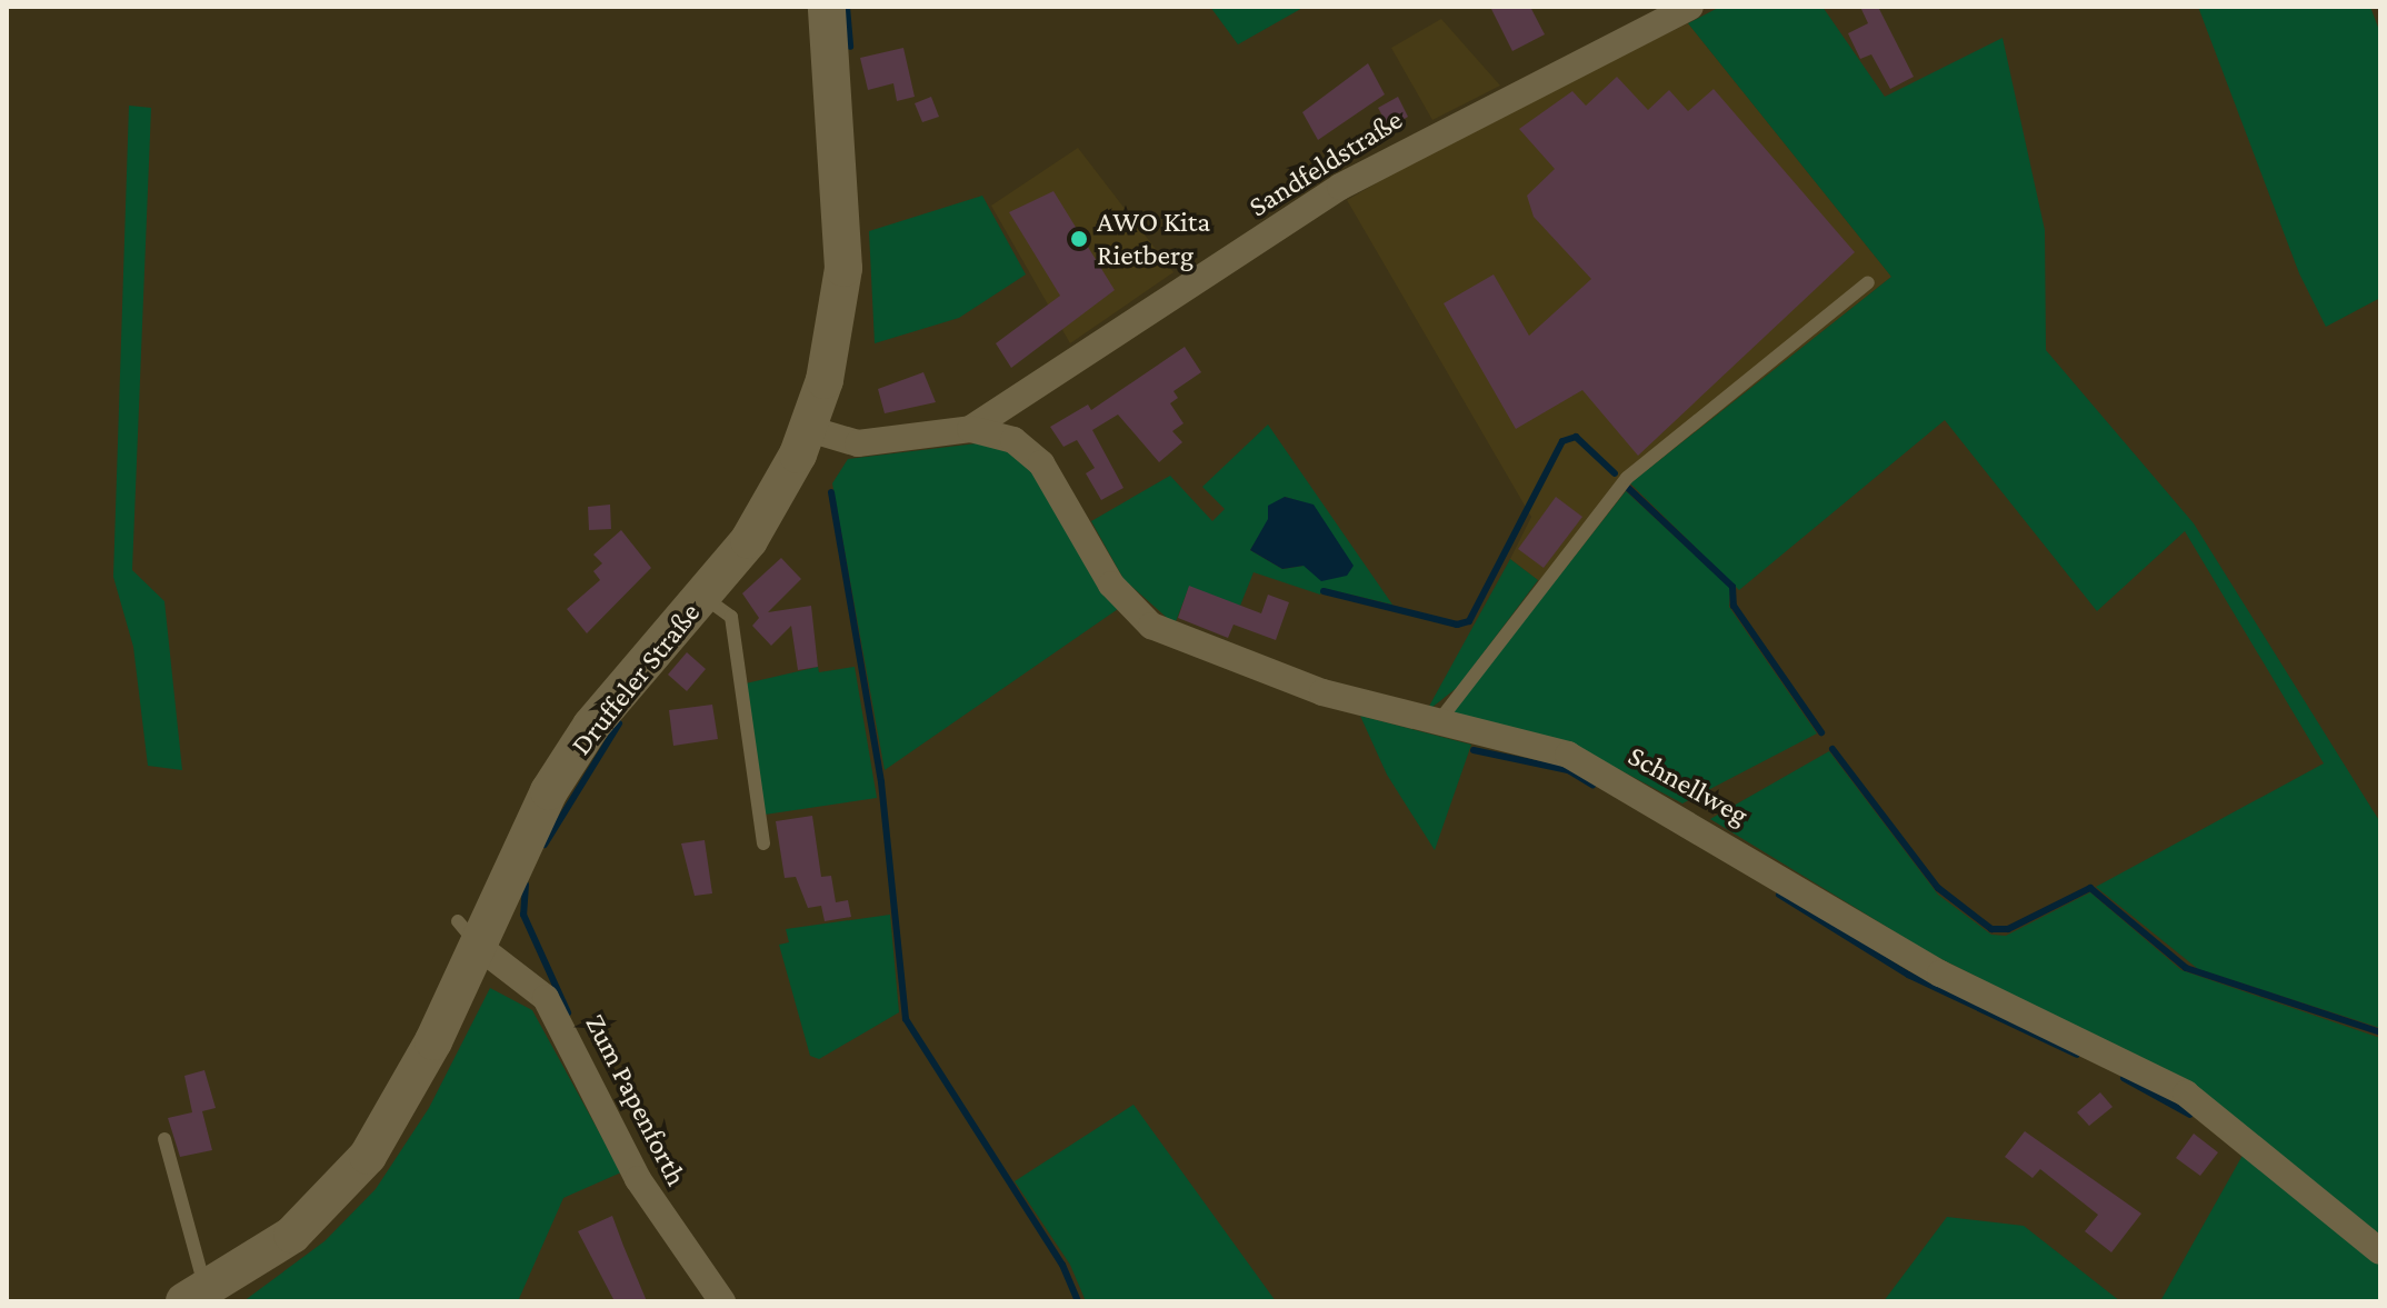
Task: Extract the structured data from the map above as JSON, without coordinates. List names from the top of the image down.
{
  "streets": {
    "street": [
      "Sandfeldstraße",
      "Druffeler Straße",
      "Schnellweg",
      "Zum Papenforth"
    ]
  },
  "crossings": [
    ["Sandfeldstraße", "Druffeler Straße"],
    ["Sandfeldstraße", "Schnellweg"],
    ["Druffeler Straße", "Zum Papenforth"]
  ],
  "places": ["AWO Kita Rietberg"]
}
